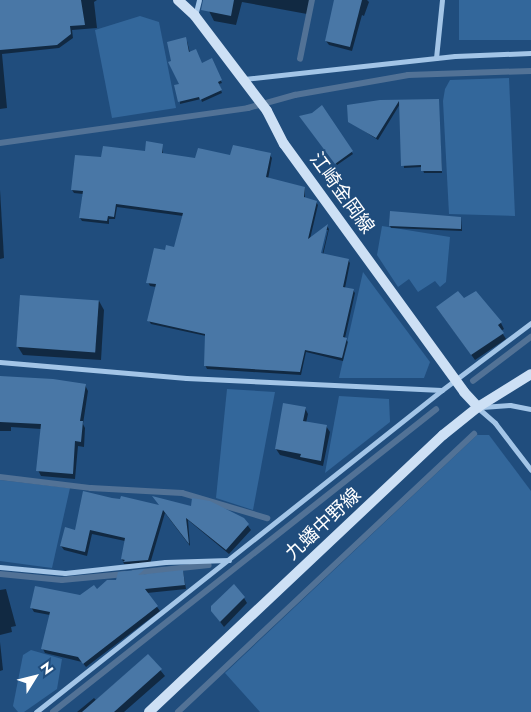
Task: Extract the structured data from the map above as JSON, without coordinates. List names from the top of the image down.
{
  "streets": {
    "main road": ["江崎金岡線", "九蟠中野線"]
  },
  "crossings": [
    ["江崎金岡線", "九蟠中野線"]
  ],
  "north": "top right"
}
